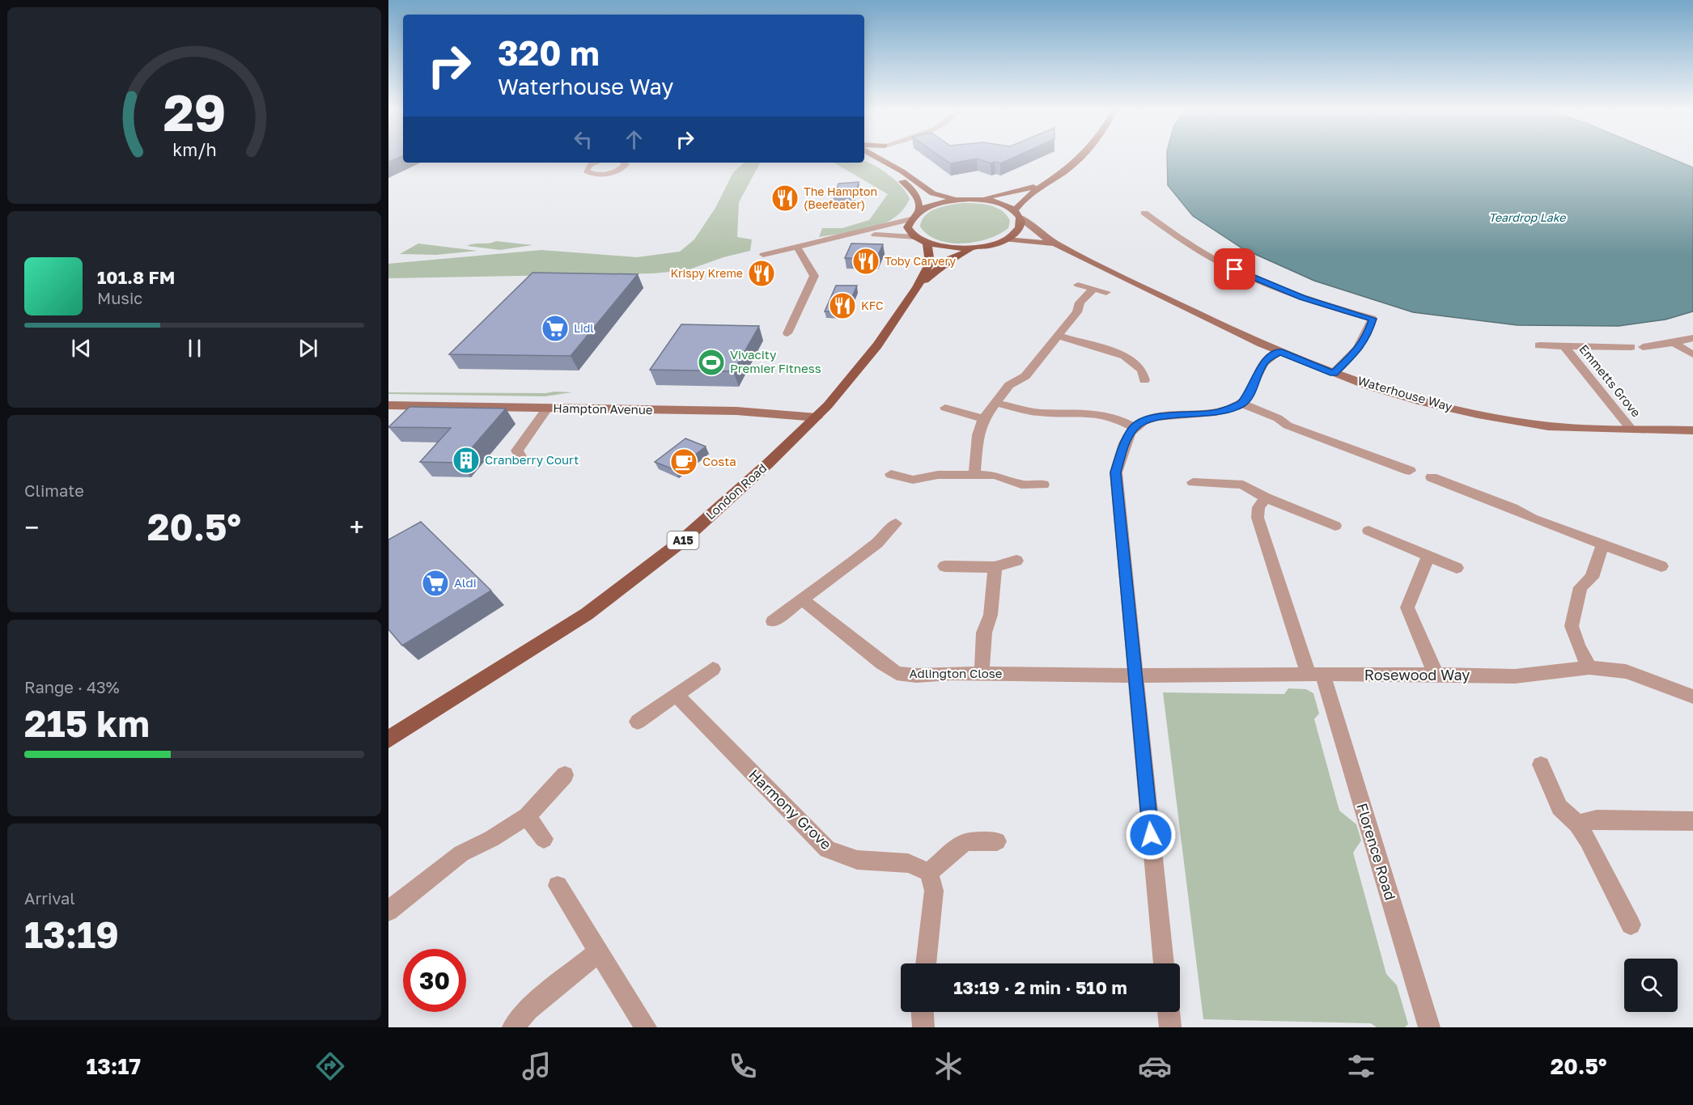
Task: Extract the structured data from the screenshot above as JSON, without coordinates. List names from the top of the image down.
{
  "streets": {
    "main road": ["London Road", "A15"],
    "street": [
      "Emmetts Grove",
      "Waterhouse Way",
      "Hampton Avenue",
      "Adlington Close",
      "Rosewood Way",
      "Harmony Grove",
      "Florence Road"
    ]
  },
  "crossings": [
    ["Emmetts Grove", "Waterhouse Way"],
    ["Hampton Avenue", "London Road"],
    ["Adlington Close", "Rosewood Way"],
    ["Rosewood Way", "Florence Road"]
  ],
  "water": ["Teardrop Lake"],
  "places": {
    "restaurant": [
      "The Hampton (Beefeater)",
      "Toby Carvery",
      "Krispy Kreme",
      "KFC"
    ],
    "supermarket": ["Lidl", "Aldi"],
    "sports": ["Vivacity Premier Fitness"],
    "building": ["Cranberry Court"],
    "cafe": ["Costa"]
  },
  "page": {
    "turn": ["320 m", "Waterhouse Way"],
    "song": ["101.8 FM", "Music"],
    "tile": [
      "Climate",
      ["Range · 43%", "215 km"],
      ["Arrival", "13:19"]
    ],
    "heat": ["−", "20.5°", "+"],
    "limit": "30",
    "trip": "13:19 · 2 min · 510 m",
    "tabs": ["13:17", "20.5°"],
    "gauge": ["29", "km/h"]
  }
}
